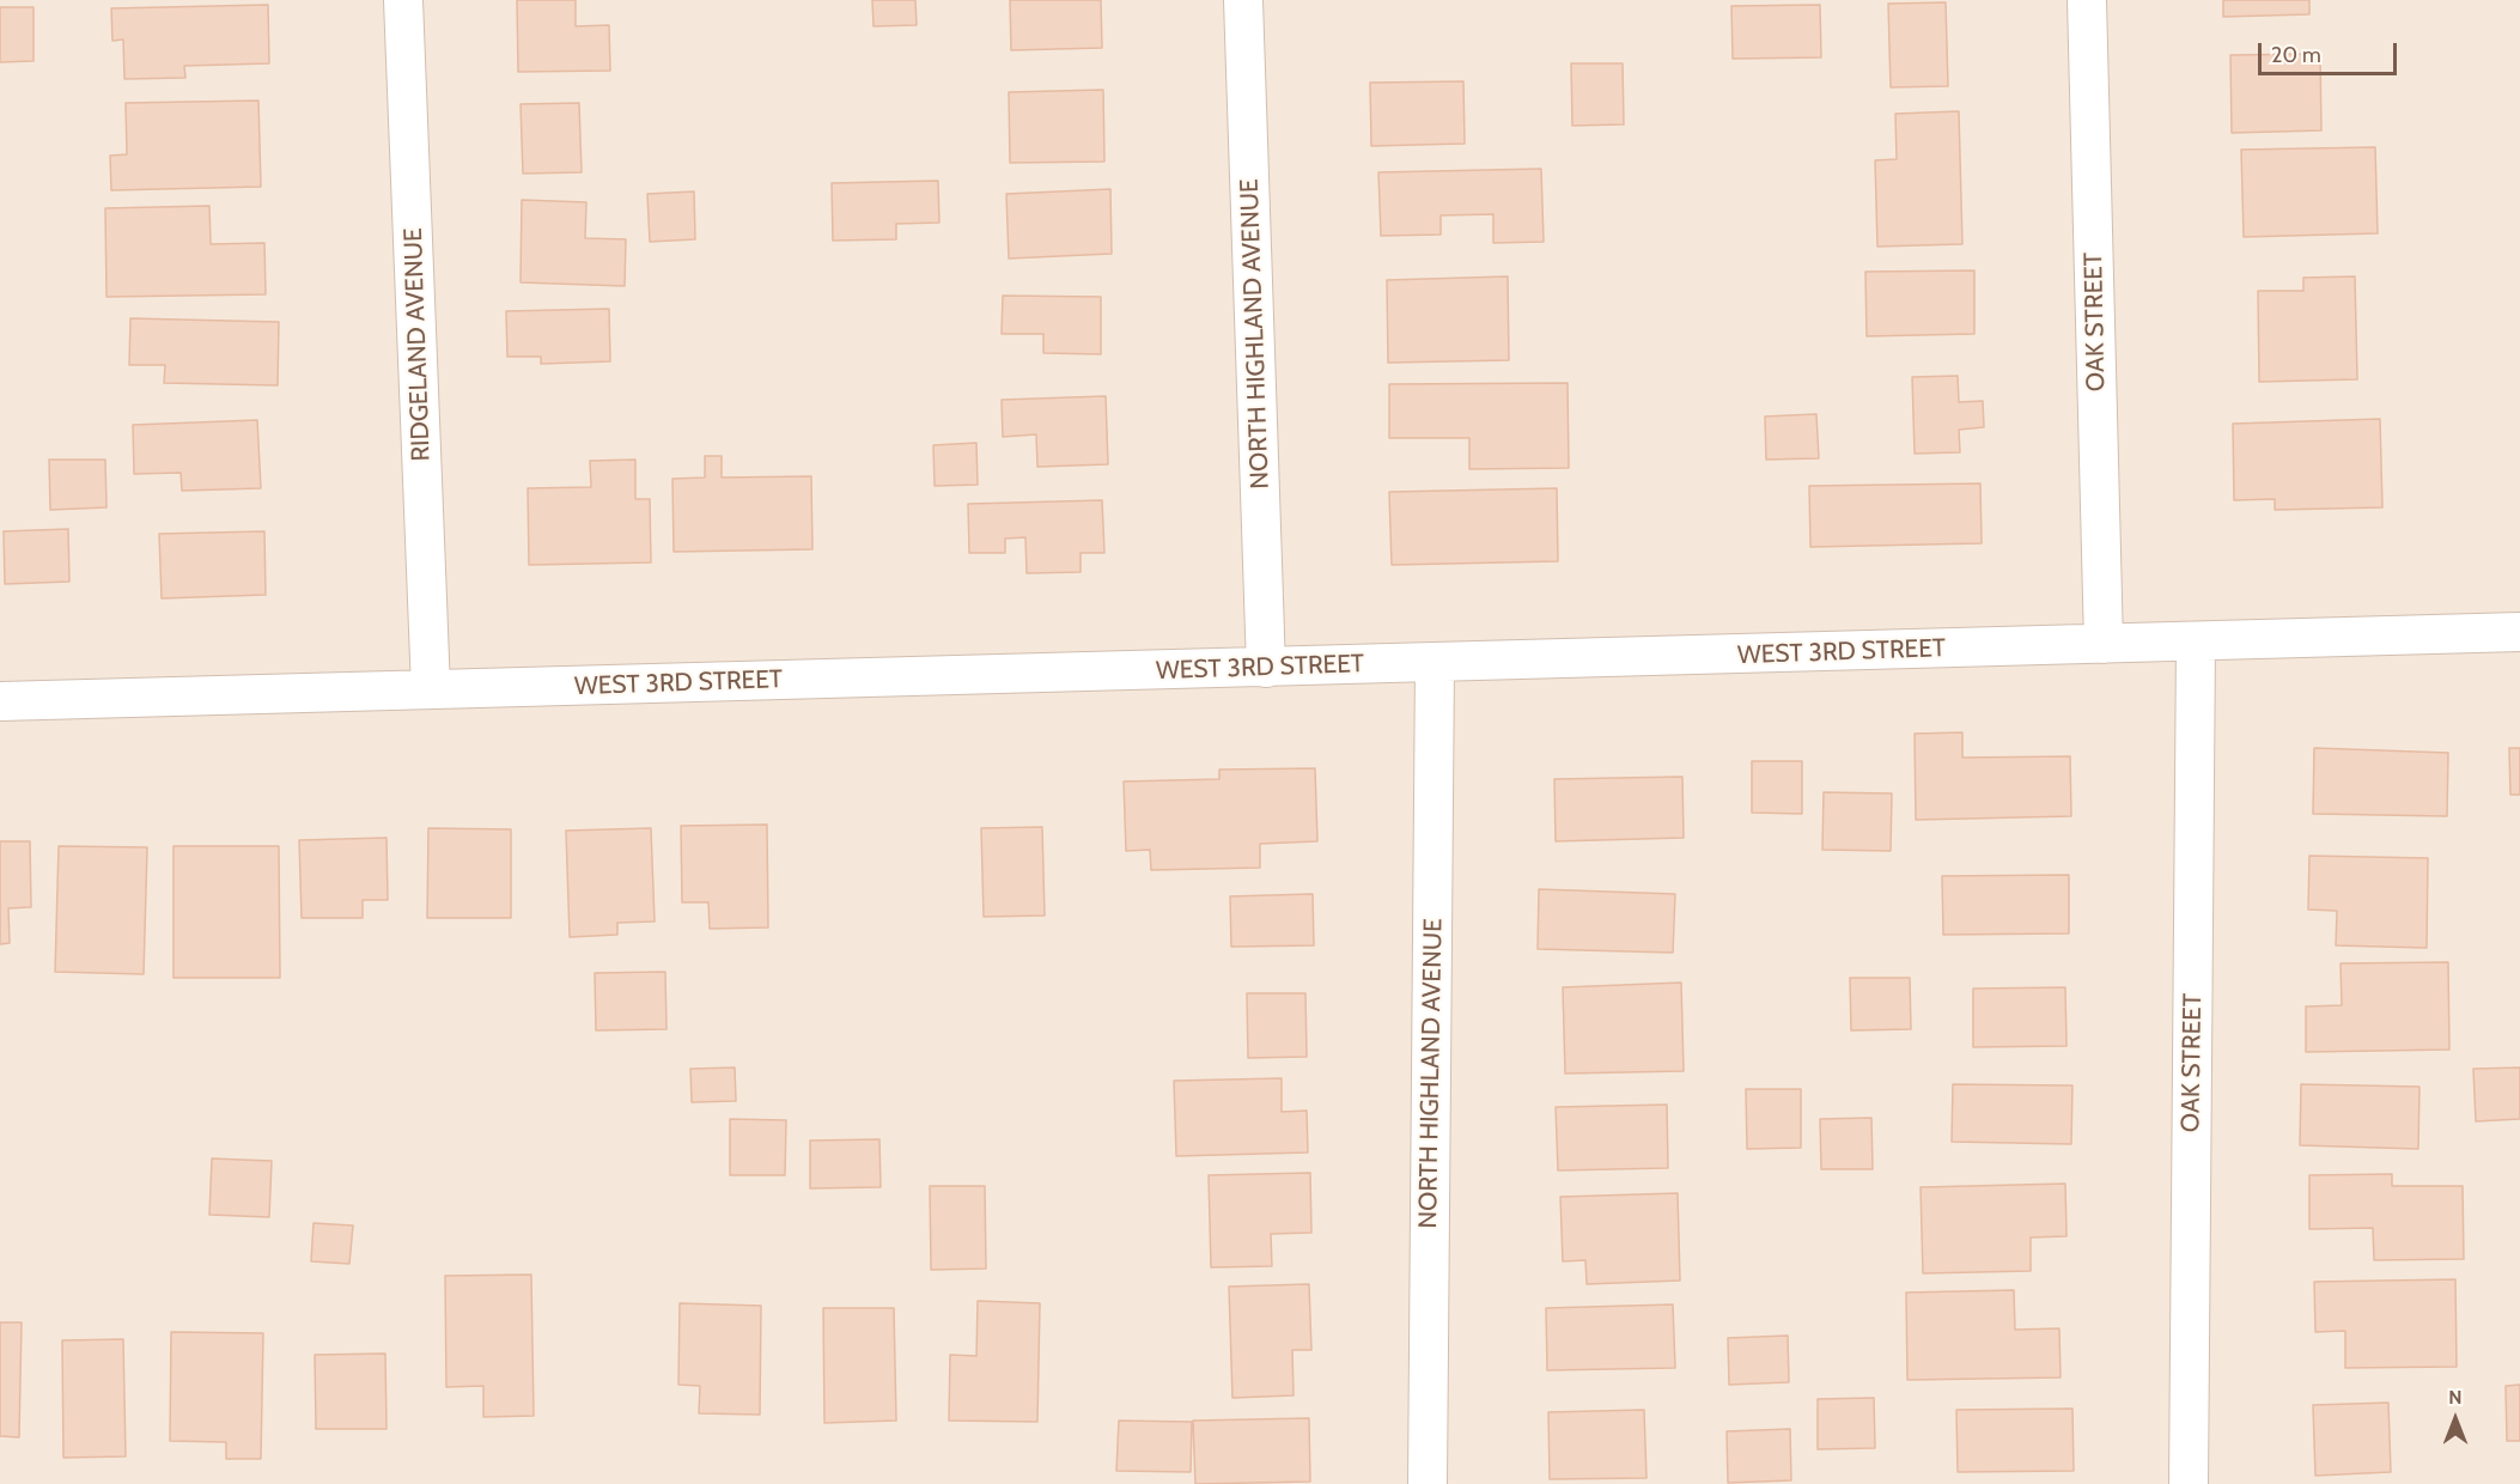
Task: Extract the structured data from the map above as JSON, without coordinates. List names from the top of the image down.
{
  "streets": {
    "street": [
      "OAK STREET",
      "NORTH HIGHLAND AVENUE",
      "RIDGELAND AVENUE",
      "WEST 3RD STREET"
    ]
  },
  "crossings": [
    ["OAK STREET", "WEST 3RD STREET"],
    ["NORTH HIGHLAND AVENUE", "WEST 3RD STREET"],
    ["RIDGELAND AVENUE", "WEST 3RD STREET"]
  ],
  "scale_bar": "20 m",
  "north": "top"
}
